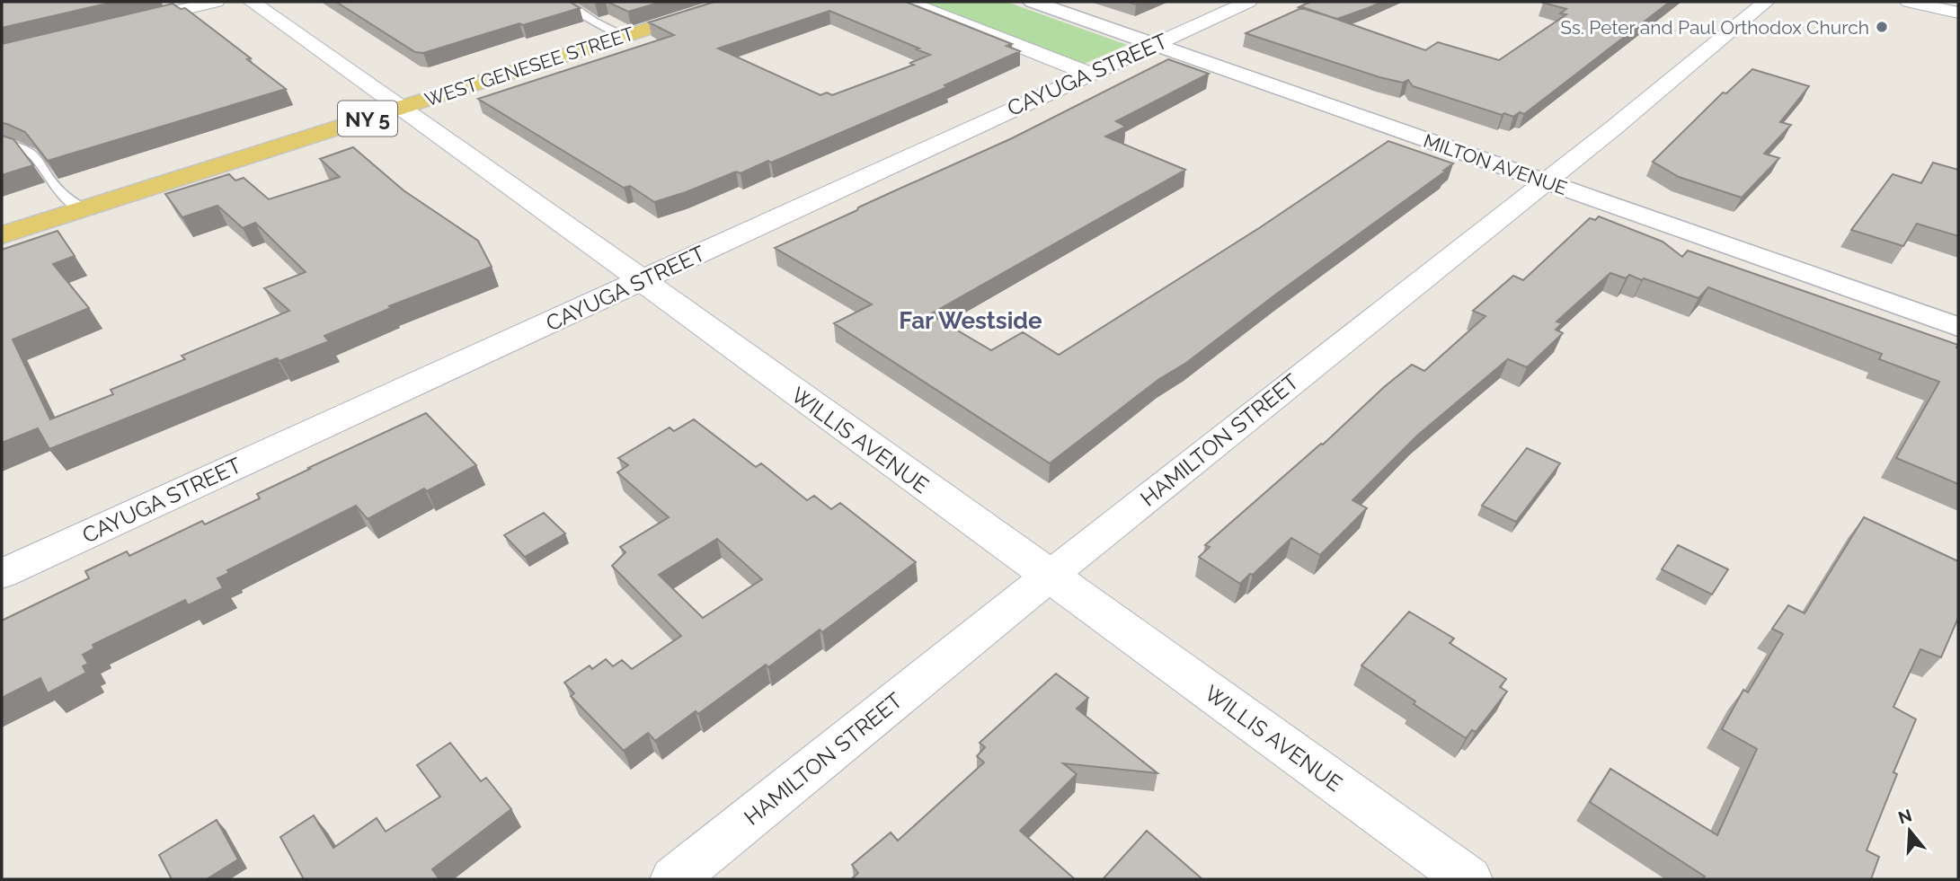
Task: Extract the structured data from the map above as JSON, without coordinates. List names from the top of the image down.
{
  "streets": {
    "main road": ["WEST GENESEE STREET", "NY 5"],
    "street": [
      "CAYUGA STREET",
      "MILTON AVENUE",
      "WILLIS AVENUE",
      "HAMILTON STREET"
    ]
  },
  "crossings": [
    ["WEST GENESEE STREET", "WILLIS AVENUE"],
    ["CAYUGA STREET", "MILTON AVENUE"],
    ["CAYUGA STREET", "WILLIS AVENUE"],
    ["MILTON AVENUE", "HAMILTON STREET"],
    ["WILLIS AVENUE", "HAMILTON STREET"]
  ],
  "districts": ["Far Westside"],
  "places": ["Ss. Peter and Paul Orthodox Church"],
  "north": "top"
}
